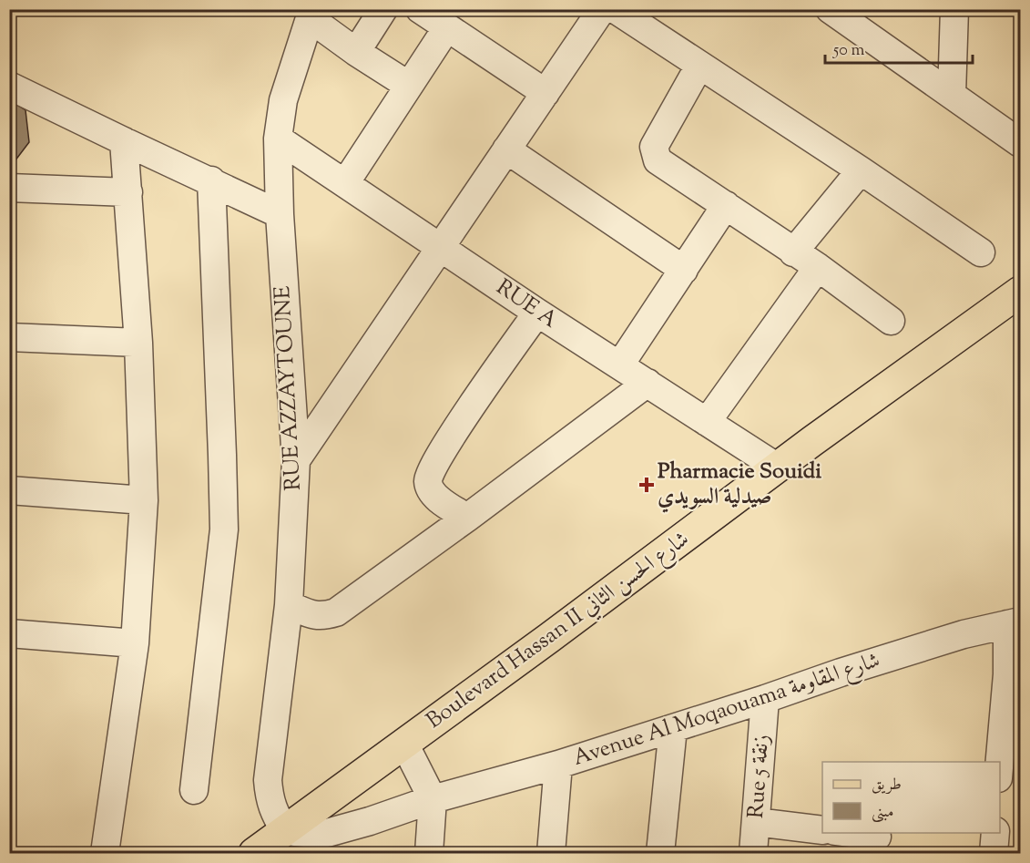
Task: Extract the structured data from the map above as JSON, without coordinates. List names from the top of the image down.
{
  "streets": {
    "main road": ["Boulevard Hassan II شارع الحسن الثاني"],
    "street": [
      "RUE A",
      "RUE AZZAYTOUNE",
      "Avenue Al Moqaouama شارع المقاومة",
      "Rue 5 زنقة"
    ]
  },
  "crossings": [
    ["RUE A", "RUE AZZAYTOUNE"],
    ["RUE A", "Boulevard Hassan II شارع الحسن الثاني"],
    ["RUE AZZAYTOUNE", "Boulevard Hassan II شارع الحسن الثاني"],
    ["RUE AZZAYTOUNE", "Avenue Al Moqaouama شارع المقاومة"],
    ["Boulevard Hassan II شارع الحسن الثاني", "Avenue Al Moqaouama شارع المقاومة"],
    ["Avenue Al Moqaouama شارع المقاومة", "Rue 5 زنقة"]
  ],
  "places": {
    "health": ["Pharmacie Souidi صيدلية السويدي"]
  },
  "legend": ["طريق", "مبنى"],
  "scale_bar": "50 m"
}
